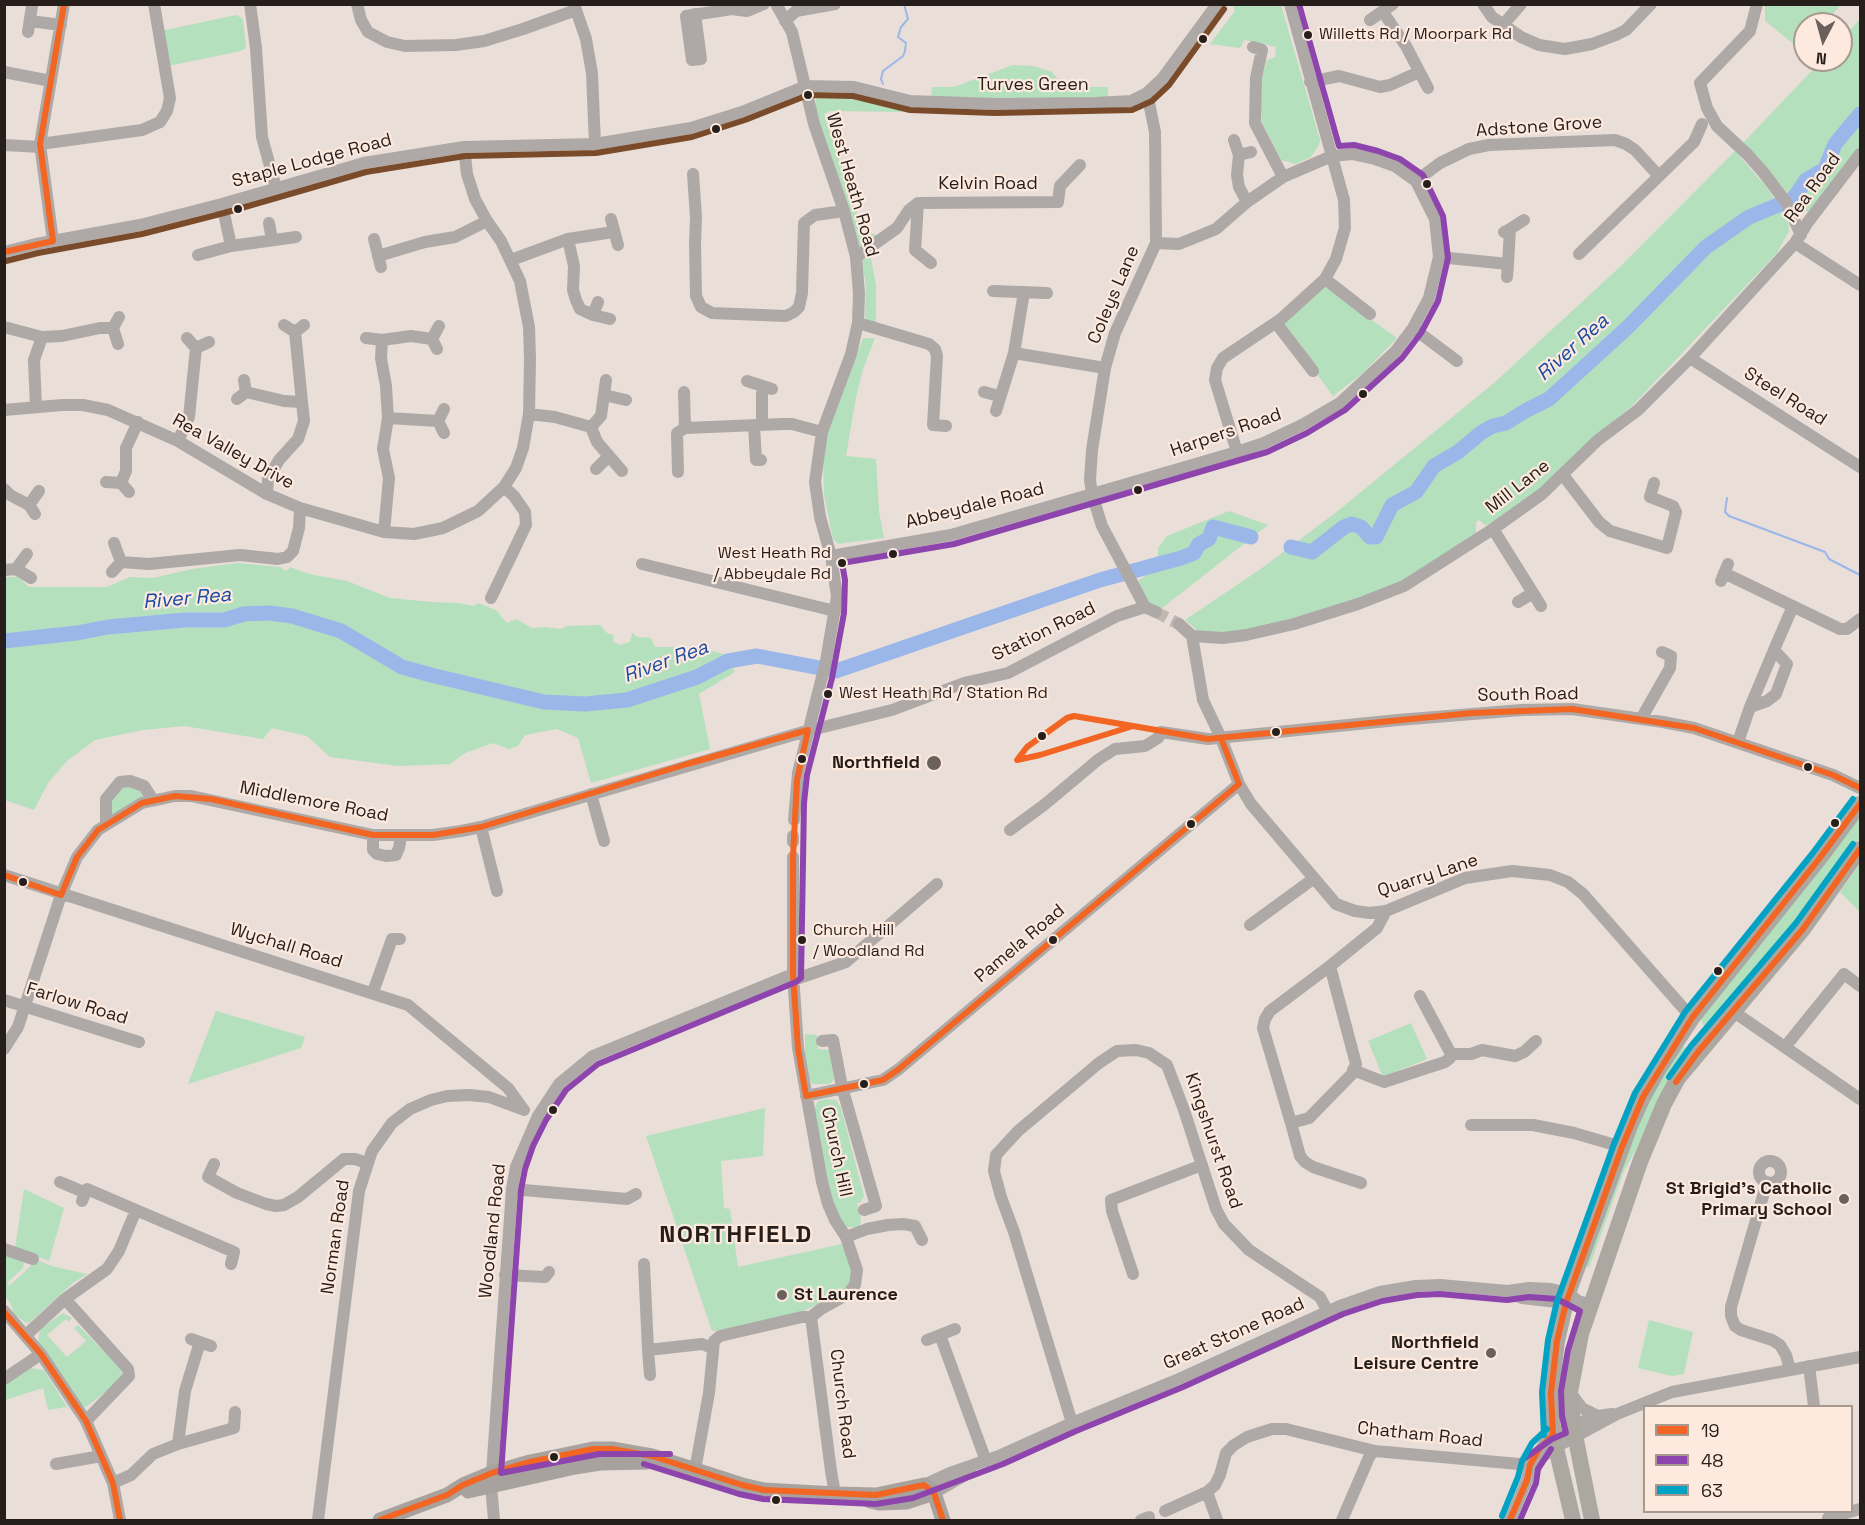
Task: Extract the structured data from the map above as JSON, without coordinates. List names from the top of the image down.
{
  "streets": {
    "street": [
      "Turves Green",
      "Adstone Grove",
      "Staple Lodge Road",
      "Kelvin Road",
      "West Heath Road",
      "Rea Road",
      "Coleys Lane",
      "Steel Road",
      "Harpers Road",
      "Rea Valley Drive",
      "Mill Lane",
      "Abbeydale Road",
      "Station Road",
      "South Road",
      "Middlemore Road",
      "Quarry Lane",
      "Pamela Road",
      "Wychall Road",
      "Farlow Road",
      "Kingshurst Road",
      "Church Hill",
      "Woodland Road",
      "Norman Road",
      "Great Stone Road",
      "Church Road",
      "Chatham Road"
    ]
  },
  "crossings": [
    ["Turves Green", "Staple Lodge Road"],
    ["Turves Green", "West Heath Road"],
    ["Turves Green", "Coleys Lane"],
    ["Adstone Grove", "Harpers Road"],
    ["Staple Lodge Road", "West Heath Road"],
    ["Staple Lodge Road", "Rea Valley Drive"],
    ["Kelvin Road", "West Heath Road"],
    ["West Heath Road", "Abbeydale Road"],
    ["West Heath Road", "Station Road"],
    ["West Heath Road", "Middlemore Road"],
    ["Rea Road", "Mill Lane"],
    ["Coleys Lane", "Harpers Road"],
    ["Coleys Lane", "Abbeydale Road"],
    ["Coleys Lane", "Station Road"],
    ["Steel Road", "Mill Lane"],
    ["Harpers Road", "Abbeydale Road"],
    ["Mill Lane", "Quarry Lane"],
    ["Station Road", "Middlemore Road"],
    ["South Road", "Quarry Lane"],
    ["Middlemore Road", "Wychall Road"],
    ["Middlemore Road", "Farlow Road"],
    ["Quarry Lane", "Pamela Road"],
    ["Pamela Road", "Church Hill"],
    ["Wychall Road", "Norman Road"],
    ["Kingshurst Road", "Great Stone Road"],
    ["Church Hill", "Woodland Road"],
    ["Church Hill", "Church Road"],
    ["Woodland Road", "Norman Road"]
  ],
  "districts": ["NORTHFIELD"],
  "water": ["River Rea"],
  "places": [
    "Willetts Rd / Moorpark Rd",
    "West Heath Rd / Abbeydale Rd",
    "West Heath Rd / Station Rd",
    "Northfield",
    "Church Hill / Woodland Rd",
    "St Brigid's Catholic Primary School",
    "St Laurence",
    "Northfield Leisure Centre"
  ],
  "lines": ["transit line 19", "transit line 48", "transit line 63"],
  "legend": ["19", "48", "63"],
  "north": "bottom"
}
